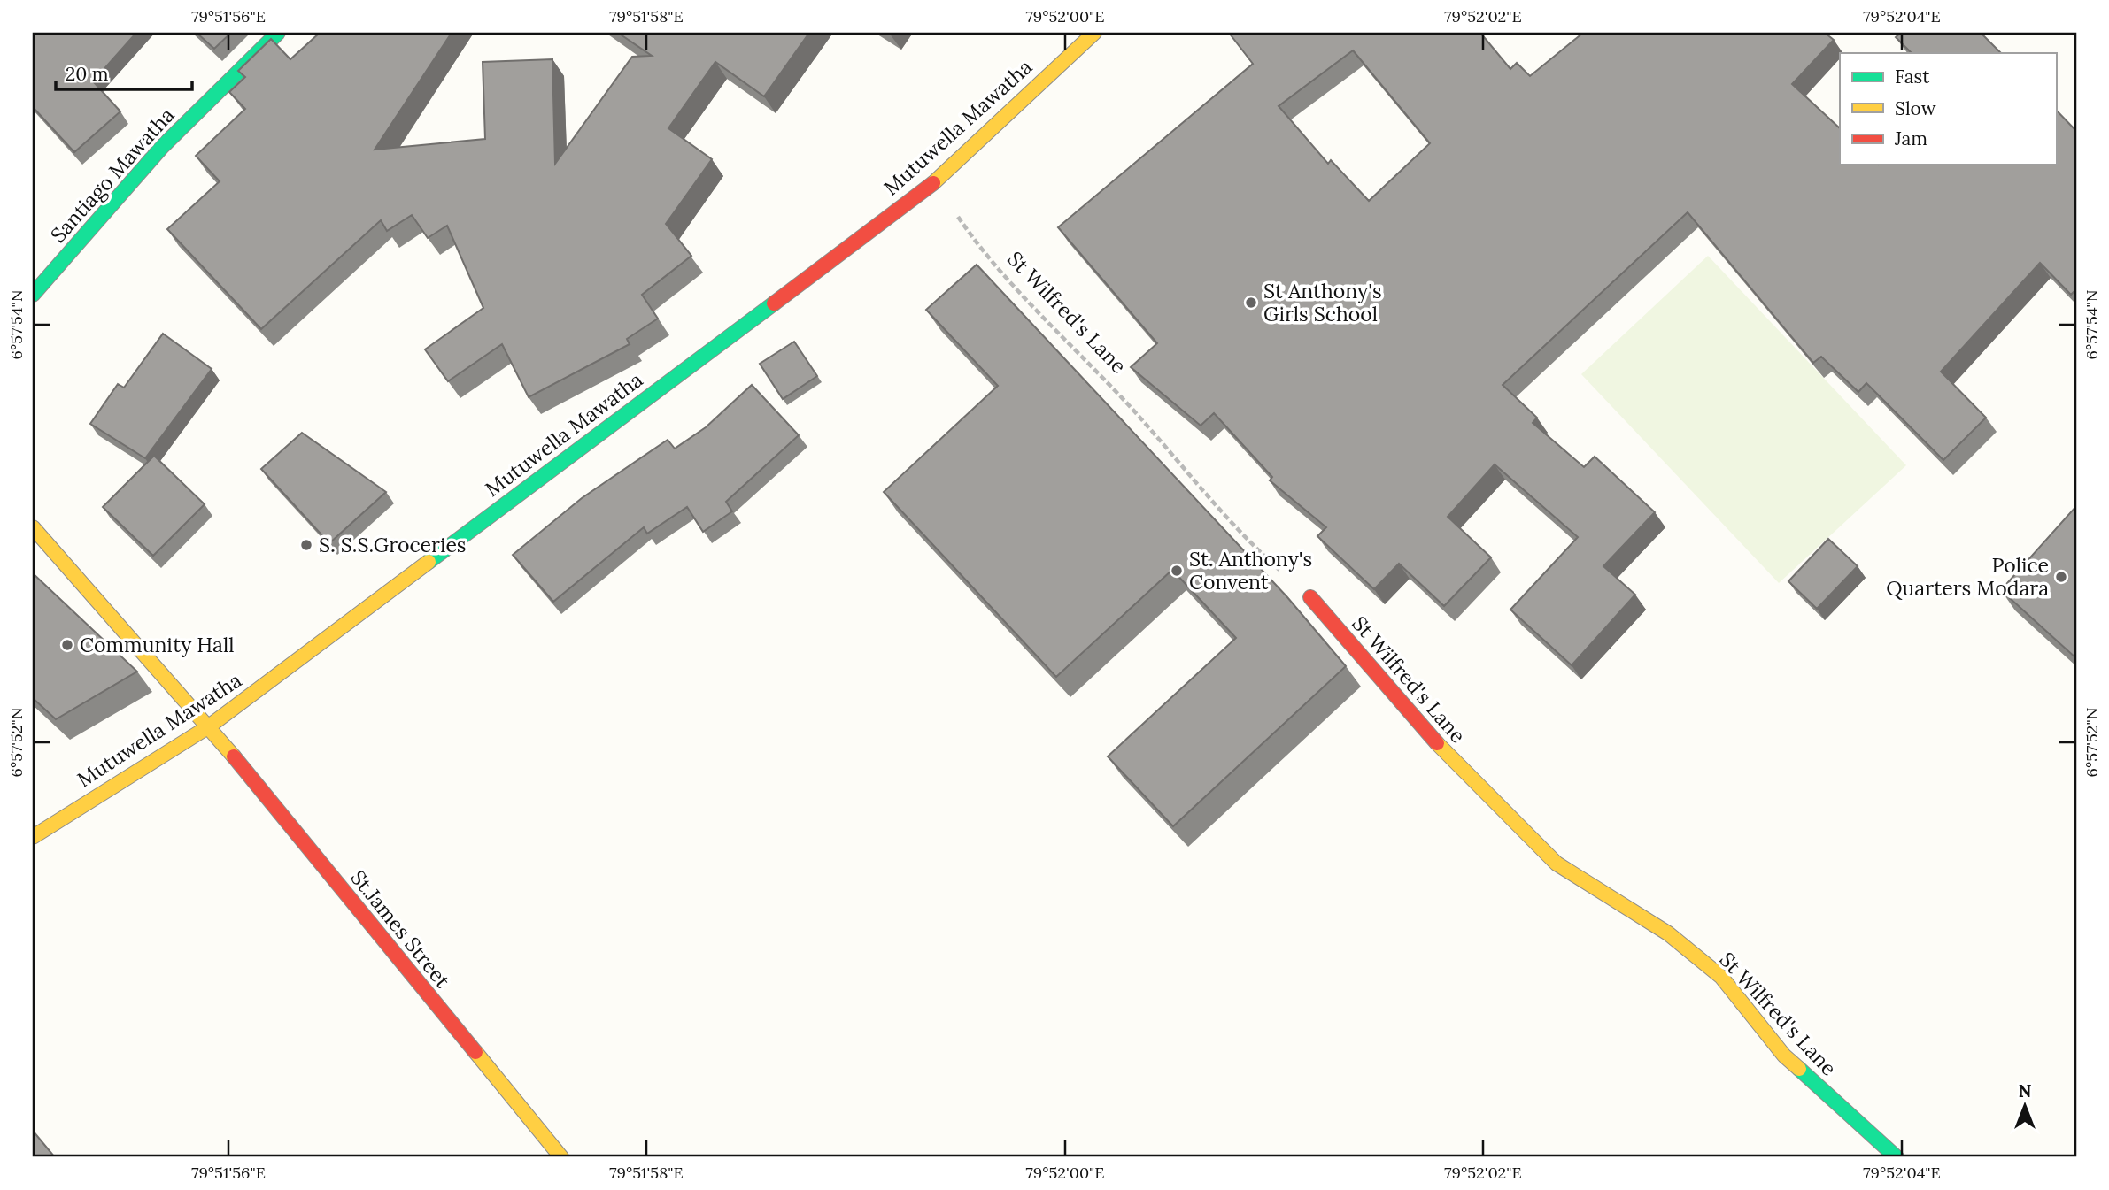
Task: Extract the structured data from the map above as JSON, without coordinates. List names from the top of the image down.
{
  "streets": {
    "street": [
      "Mutuwella Mawatha",
      "Santiago Mawatha",
      "St Wilfred's Lane",
      "St.James Street"
    ]
  },
  "crossings": [
    ["Mutuwella Mawatha", "St Wilfred's Lane"],
    ["Mutuwella Mawatha", "St.James Street"]
  ],
  "places": [
    "St Anthony's Girls School",
    "S. S.S.Groceries",
    "St. Anthony's Convent",
    "Police Quarters Modara",
    "Community Hall"
  ],
  "legend": ["Fast", "Slow", "Jam"],
  "scale_bar": "20 m",
  "north": "top",
  "coordinates": [
    "79°51'56\"E",
    "79°51'58\"E",
    "79°52'00\"E",
    "79°52'02\"E",
    "79°52'04\"E",
    "6°57'54\"N",
    "6°57'52\"N"
  ]
}
